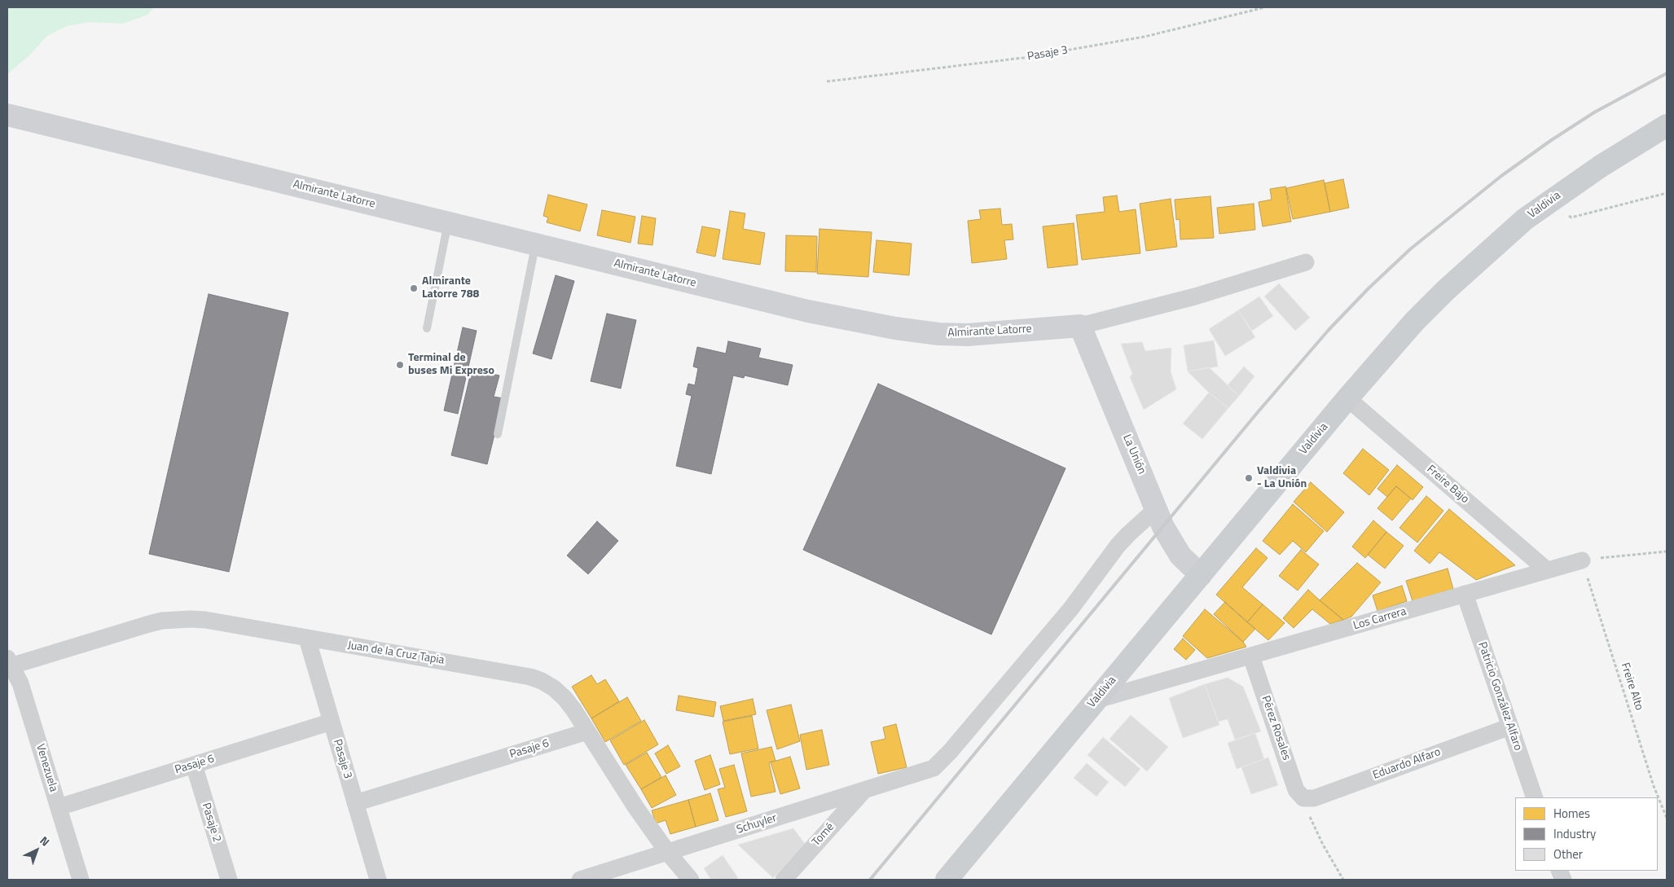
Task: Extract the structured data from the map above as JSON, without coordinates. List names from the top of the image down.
{
  "streets": {
    "main road": ["Almirante Latorre", "Valdivia", "La Unión"],
    "street": [
      "Pasaje 3",
      "Freire Bajo",
      "Los Carrera",
      "Juan de la Cruz Tapia",
      "Patricio González Alfaro",
      "Pérez Rosales",
      "Pasaje 6",
      "Eduardo Alfaro",
      "Venezuela",
      "Pasaje 2",
      "Schuyler",
      "Tomé"
    ],
    "path": ["Freire Alto"]
  },
  "crossings": [
    ["Pasaje 3", "Juan de la Cruz Tapia"],
    ["Pasaje 3", "Pasaje 6"],
    ["Almirante Latorre", "La Unión"],
    ["Valdivia", "La Unión"],
    ["Valdivia", "Freire Bajo"],
    ["Valdivia", "Los Carrera"],
    ["La Unión", "Schuyler"],
    ["Freire Bajo", "Los Carrera"],
    ["Los Carrera", "Freire Alto"],
    ["Los Carrera", "Patricio González Alfaro"],
    ["Los Carrera", "Pérez Rosales"],
    ["Juan de la Cruz Tapia", "Pasaje 6"],
    ["Juan de la Cruz Tapia", "Venezuela"],
    ["Juan de la Cruz Tapia", "Schuyler"],
    ["Patricio González Alfaro", "Eduardo Alfaro"],
    ["Pérez Rosales", "Eduardo Alfaro"],
    ["Pasaje 6", "Venezuela"],
    ["Pasaje 6", "Pasaje 2"],
    ["Schuyler", "Tomé"]
  ],
  "places": ["Almirante Latorre 788", "Terminal de buses Mi Expreso", "Valdivia - La Unión"],
  "legend": ["Homes", "Industry", "Other"],
  "north": "top right"
}
